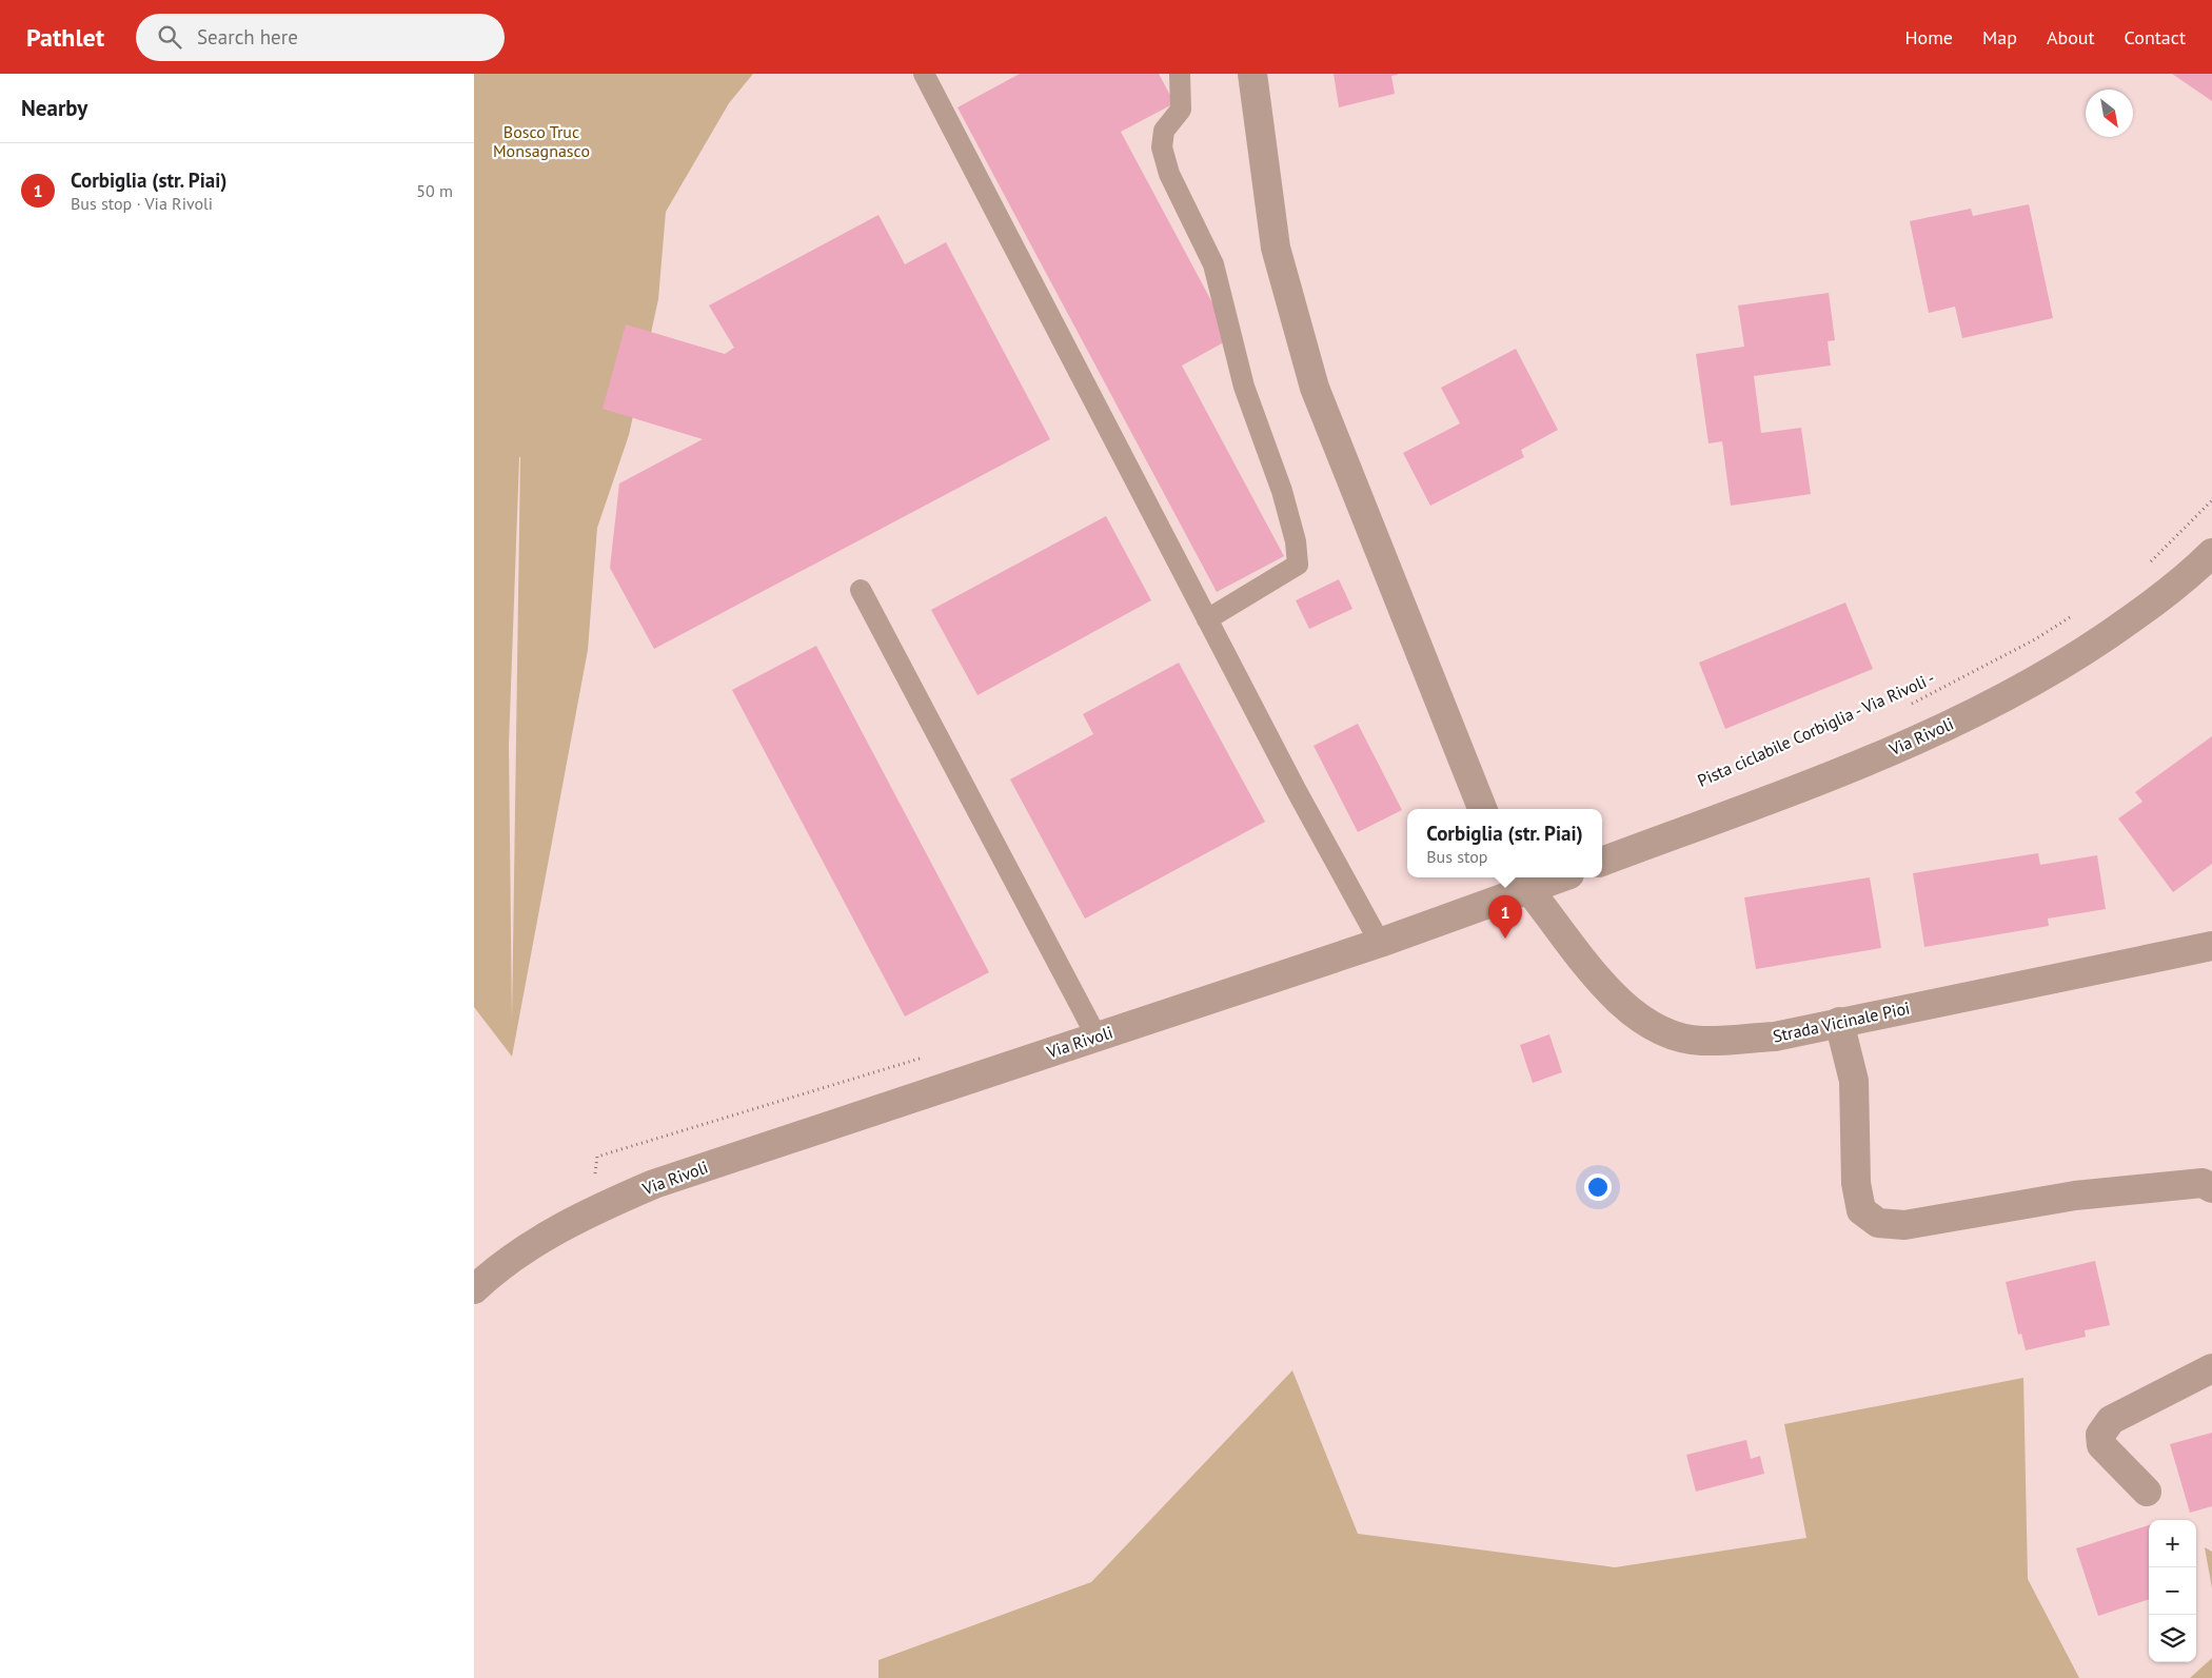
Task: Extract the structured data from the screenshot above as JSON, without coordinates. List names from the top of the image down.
{
  "streets": {
    "street": ["Via Rivoli", "Strada Vicinale Pioi"],
    "path": ["Pista ciclabile Corbiglia - Via Rivoli -"]
  },
  "crossings": [
    ["Via Rivoli", "Strada Vicinale Pioi"]
  ],
  "parks": ["Bosco Truc Monsagnasco"],
  "north": "bottom right",
  "page": {
    "header": "Pathlet",
    "search": "Search here",
    "nav": [
      "Home",
      "Map",
      "About",
      "Contact"
    ],
    "heading": "Nearby",
    "list": [
      {
        "mark": "1",
        "name": "Corbiglia (str. Piai)",
        "note": "Bus stop · Via Rivoli",
        "value": "50 m"
      }
    ],
    "popup": ["Corbiglia (str. Piai)", "Bus stop"],
    "pins": "1",
    "map_buttons": ["+", "−"]
  }
}
